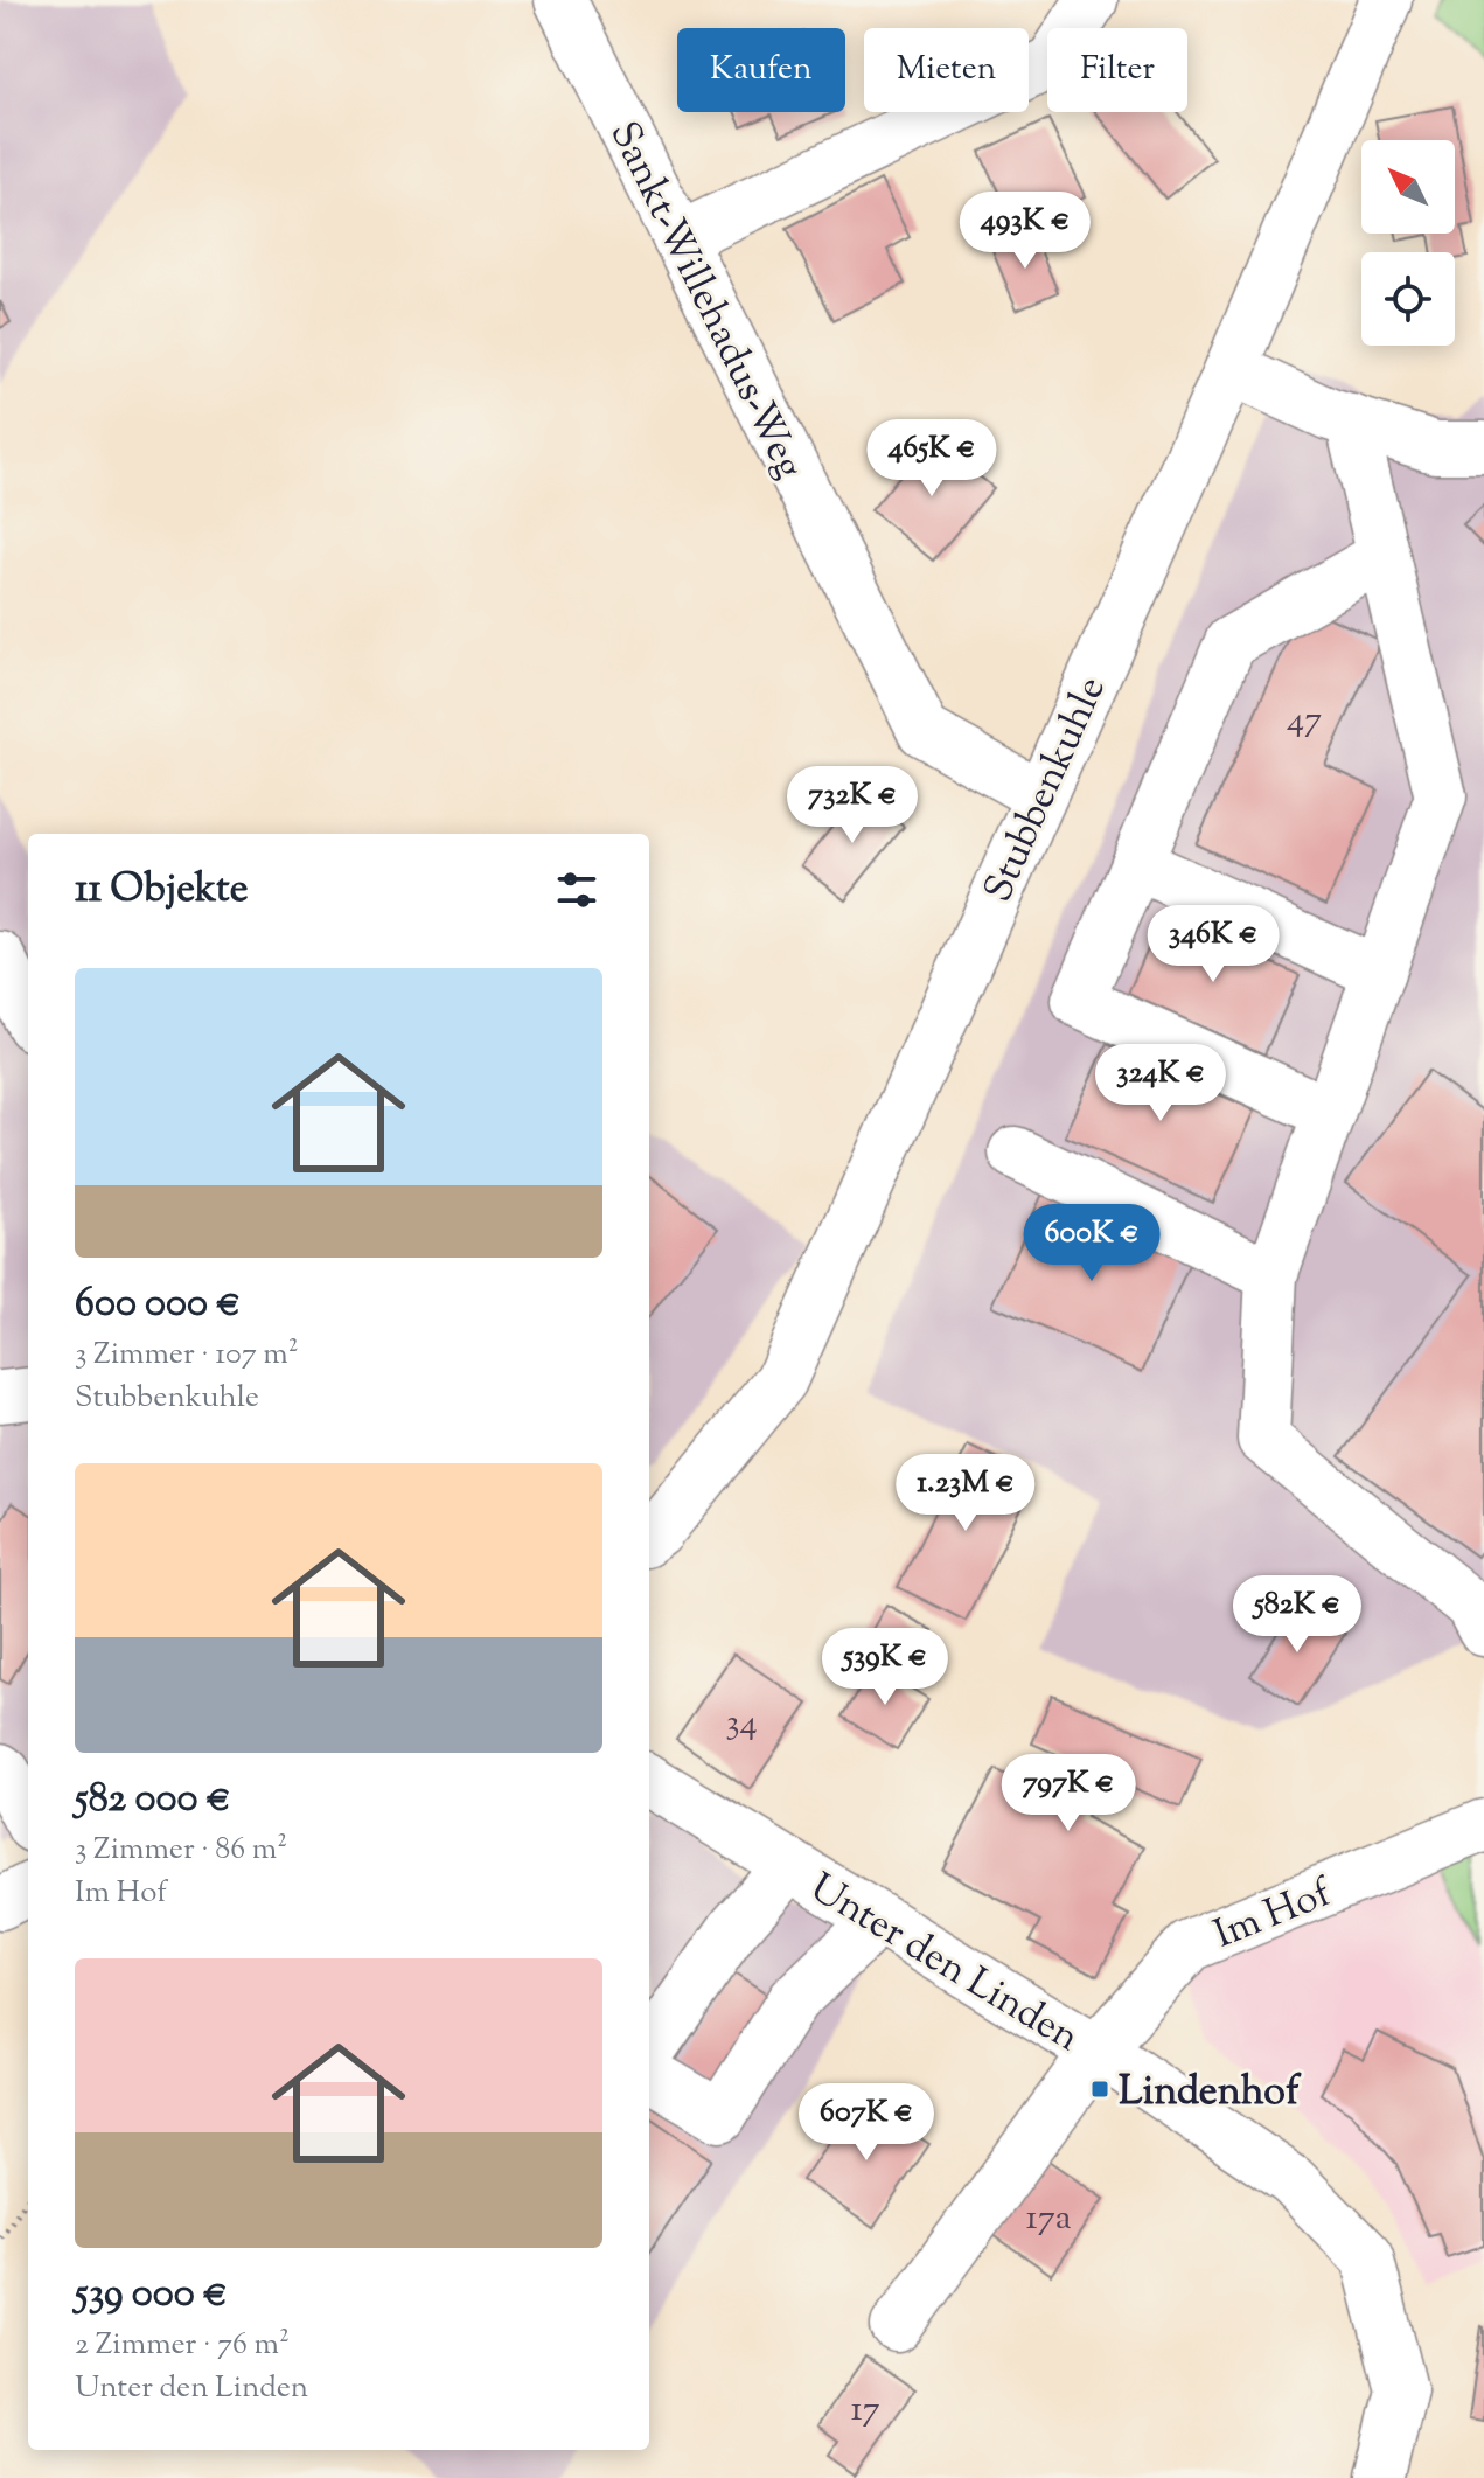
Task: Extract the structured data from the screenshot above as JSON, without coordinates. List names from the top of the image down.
{
  "streets": {
    "street": [
      "Sankt-Willehadus-Weg",
      "Stubbenkuhle",
      "Im Hof",
      "Unter den Linden"
    ]
  },
  "crossings": [
    ["Sankt-Willehadus-Weg", "Stubbenkuhle"],
    ["Im Hof", "Unter den Linden"]
  ],
  "places": {
    "transit": ["Lindenhof"]
  },
  "house_numbers": [
    "47",
    "34",
    "17a",
    "17"
  ],
  "north": "top left",
  "page": {
    "chip": ["Kaufen", "Mieten", "Filter"],
    "price": [
      "493K €",
      "465K €",
      "732K €",
      "346K €",
      "324K €",
      "600K €",
      "1.23M €",
      "582K €",
      "539K €",
      "797K €",
      "607K €"
    ],
    "heading": "11 Objekte",
    "list": [
      {
        "name": "600 000 €",
        "note": "3 Zimmer · 107 m² · Stubbenkuhle"
      },
      {
        "name": "582 000 €",
        "note": "3 Zimmer · 86 m² · Im Hof"
      },
      {
        "name": "539 000 €",
        "note": "2 Zimmer · 76 m² · Unter den Linden"
      }
    ]
  }
}
